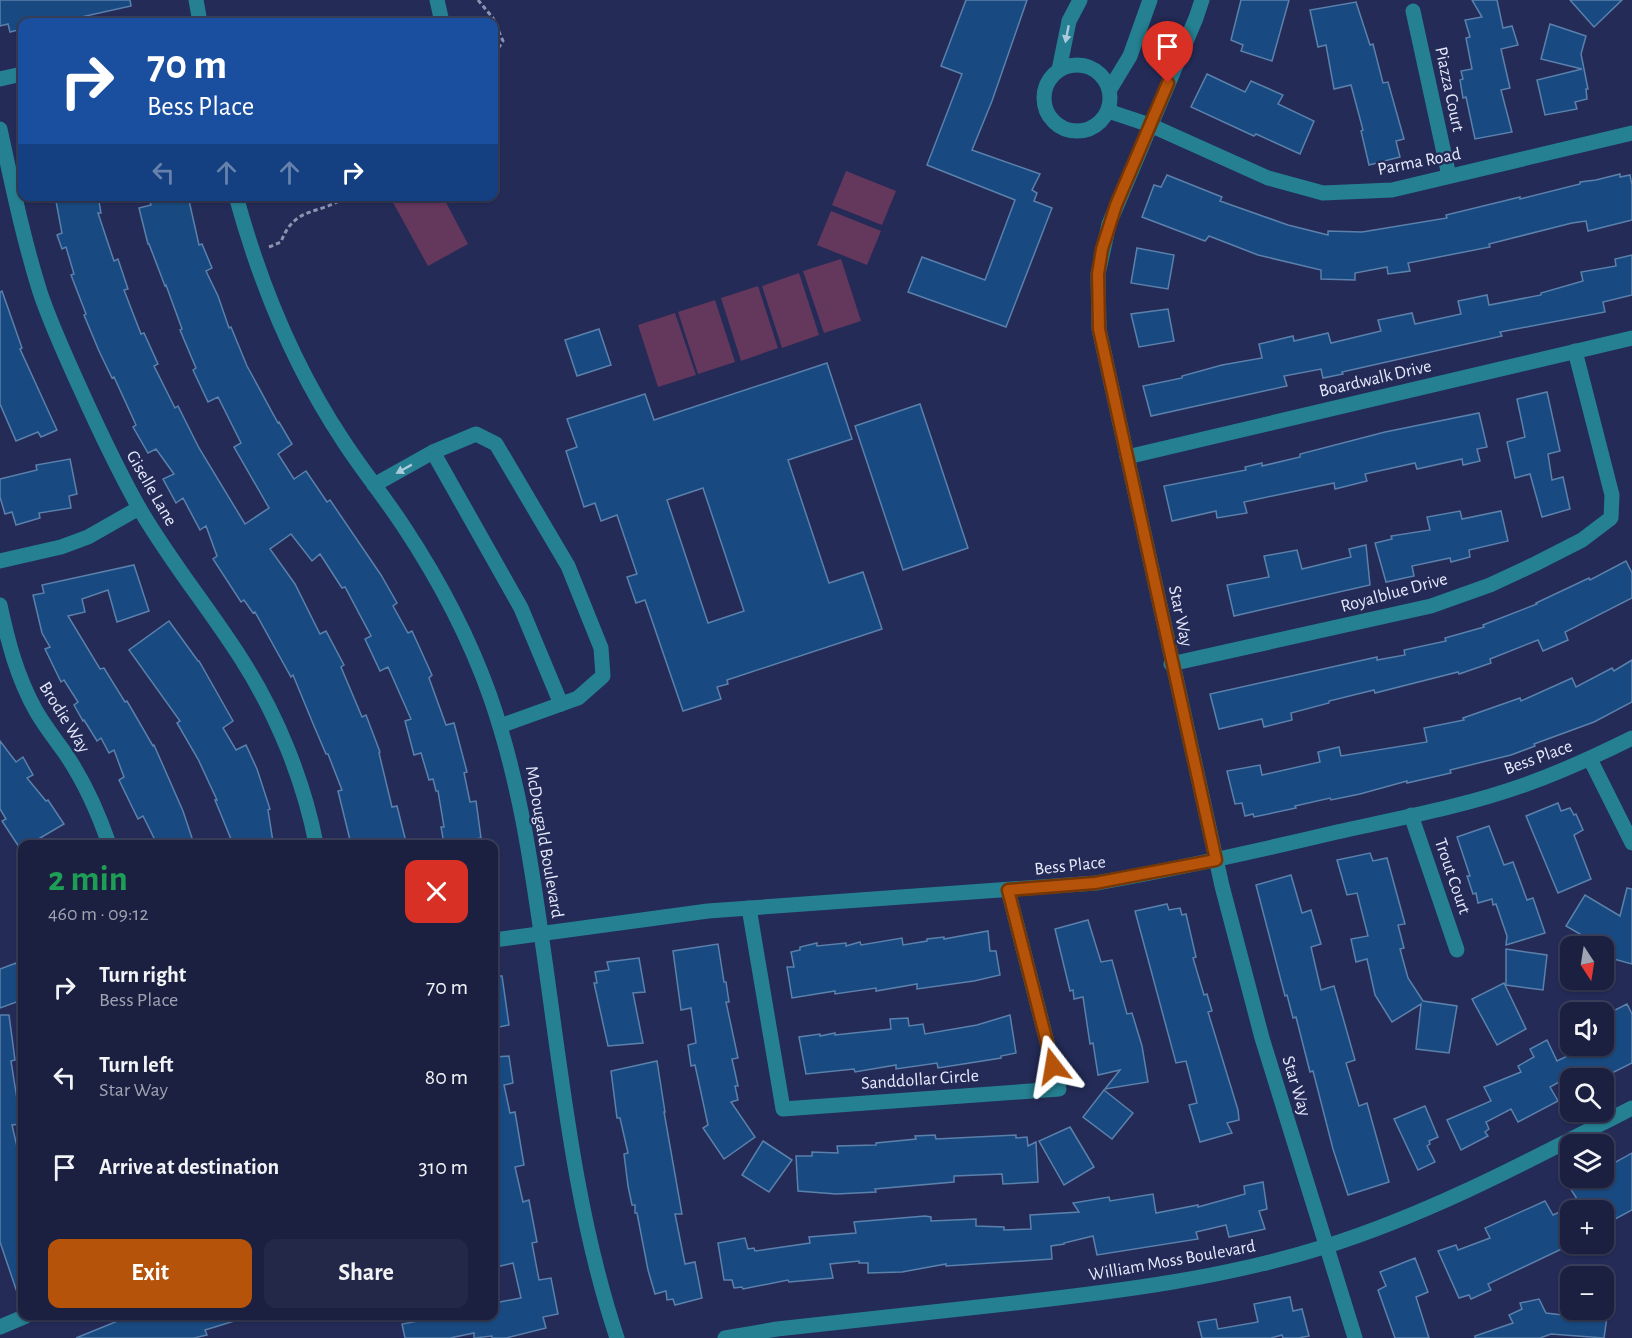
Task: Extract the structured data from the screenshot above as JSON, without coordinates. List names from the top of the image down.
{
  "streets": {
    "street": [
      "Piazza Court",
      "Parma Road",
      "Boardwalk Drive",
      "Giselle Lane",
      "Royalblue Drive",
      "Star Way",
      "Brodie Way",
      "Bess Place",
      "McDougald Boulevard",
      "Trout Court",
      "Sanddollar Circle",
      "William Moss Boulevard"
    ]
  },
  "crossings": [
    ["Piazza Court", "Parma Road"],
    ["Parma Road", "Star Way"],
    ["Boardwalk Drive", "Royalblue Drive"],
    ["Boardwalk Drive", "Star Way"],
    ["Royalblue Drive", "Star Way"],
    ["Star Way", "Bess Place"],
    ["Star Way", "William Moss Boulevard"],
    ["Bess Place", "McDougald Boulevard"],
    ["Bess Place", "Trout Court"],
    ["Bess Place", "Sanddollar Circle"]
  ],
  "north": "bottom",
  "page": {
    "turn": ["70 m", "Bess Place"],
    "heading": ["2 min", "460 m · 09:12"],
    "map_buttons": ["+", "−"],
    "list": [
      {
        "name": "Turn right",
        "note": "Bess Place",
        "value": "70 m"
      },
      {
        "name": "Turn left",
        "note": "Star Way",
        "value": "80 m"
      },
      {
        "name": "Arrive at destination",
        "value": "310 m"
      }
    ],
    "buttons": ["Exit", "Share"]
  }
}
